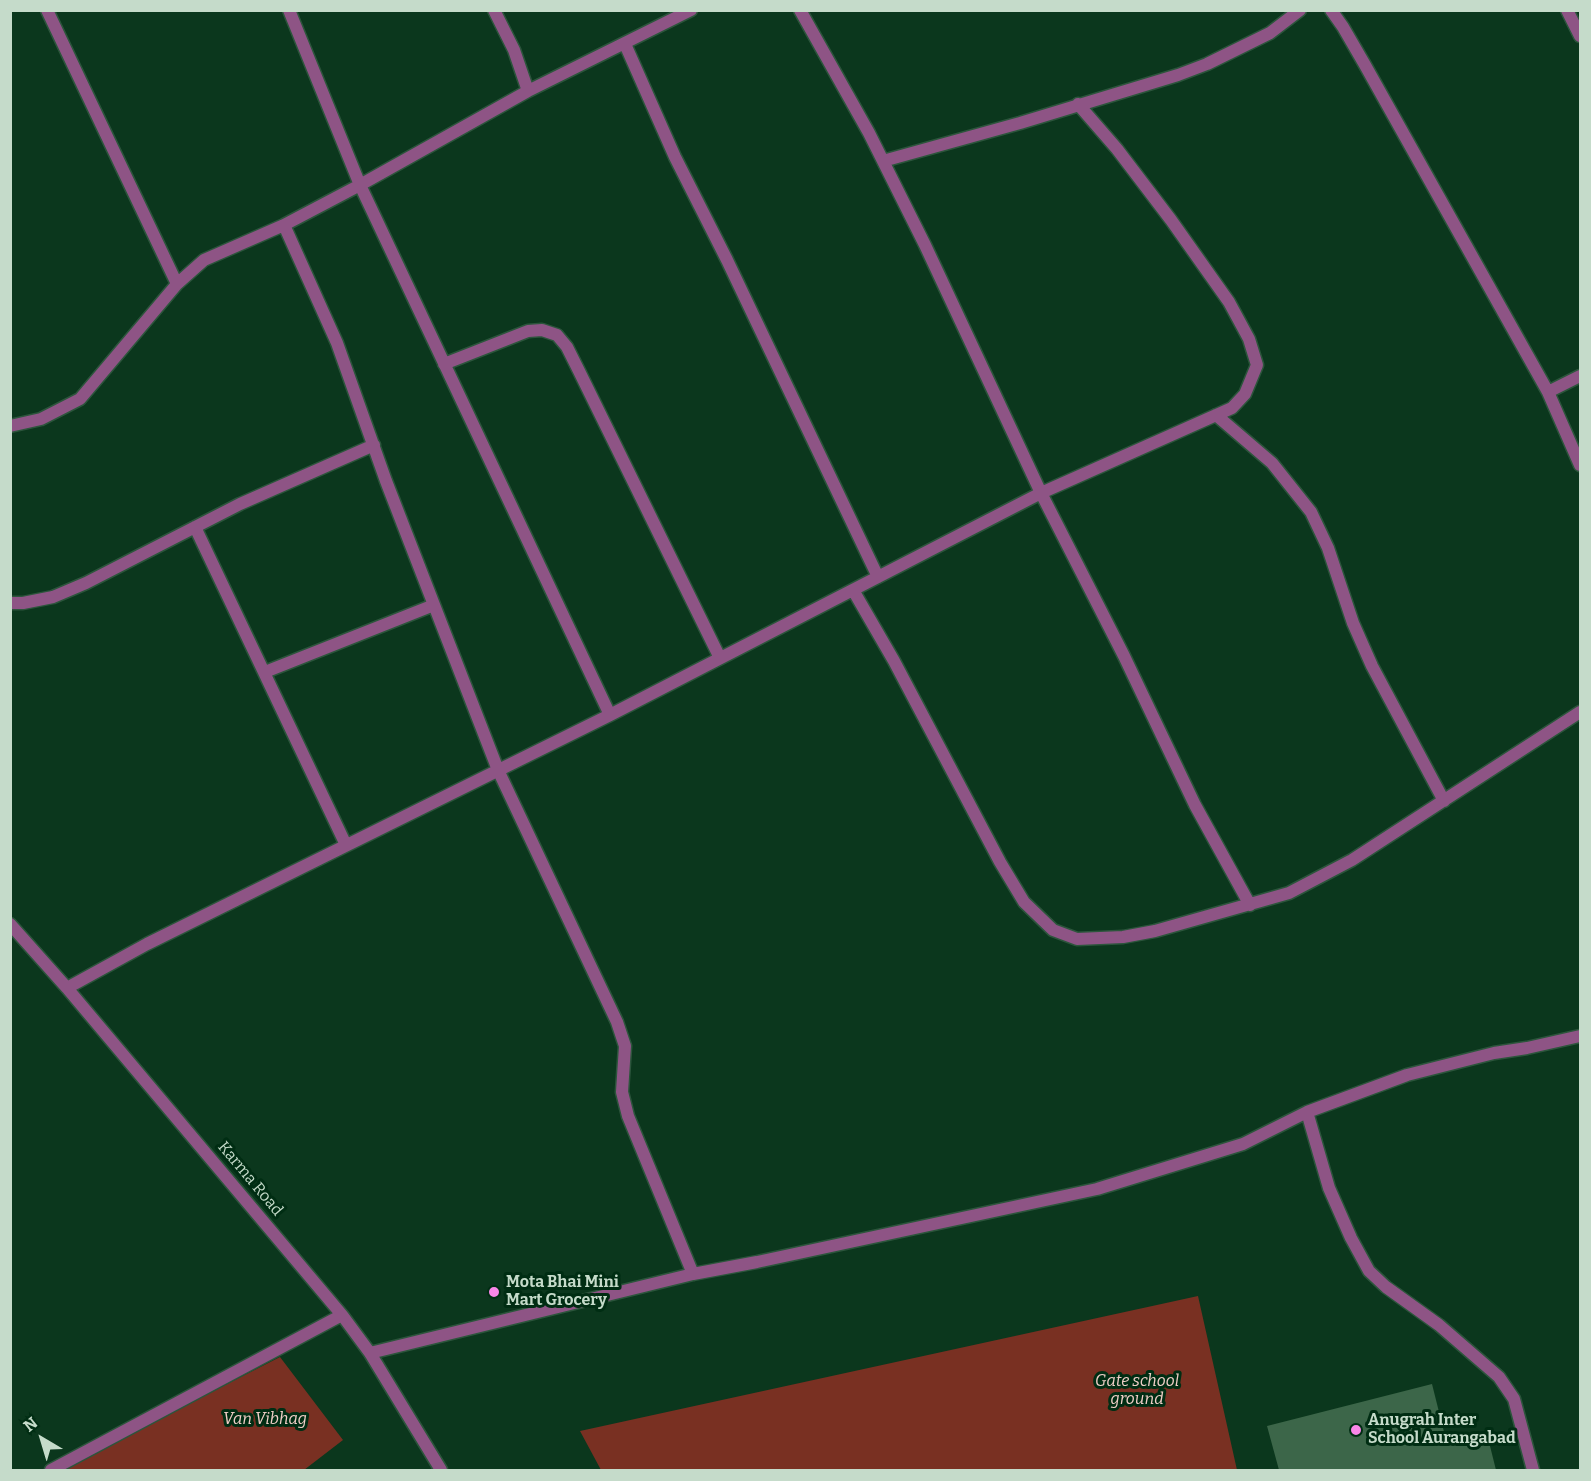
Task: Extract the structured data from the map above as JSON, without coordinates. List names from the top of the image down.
{
  "streets": {
    "street": ["Karma Road"]
  },
  "parks": ["Gate school ground", "Van Vibhag"],
  "places": ["Mota Bhai Mini Mart Grocery", "Anugrah Inter School Aurangabad"],
  "north": "top left"
}
